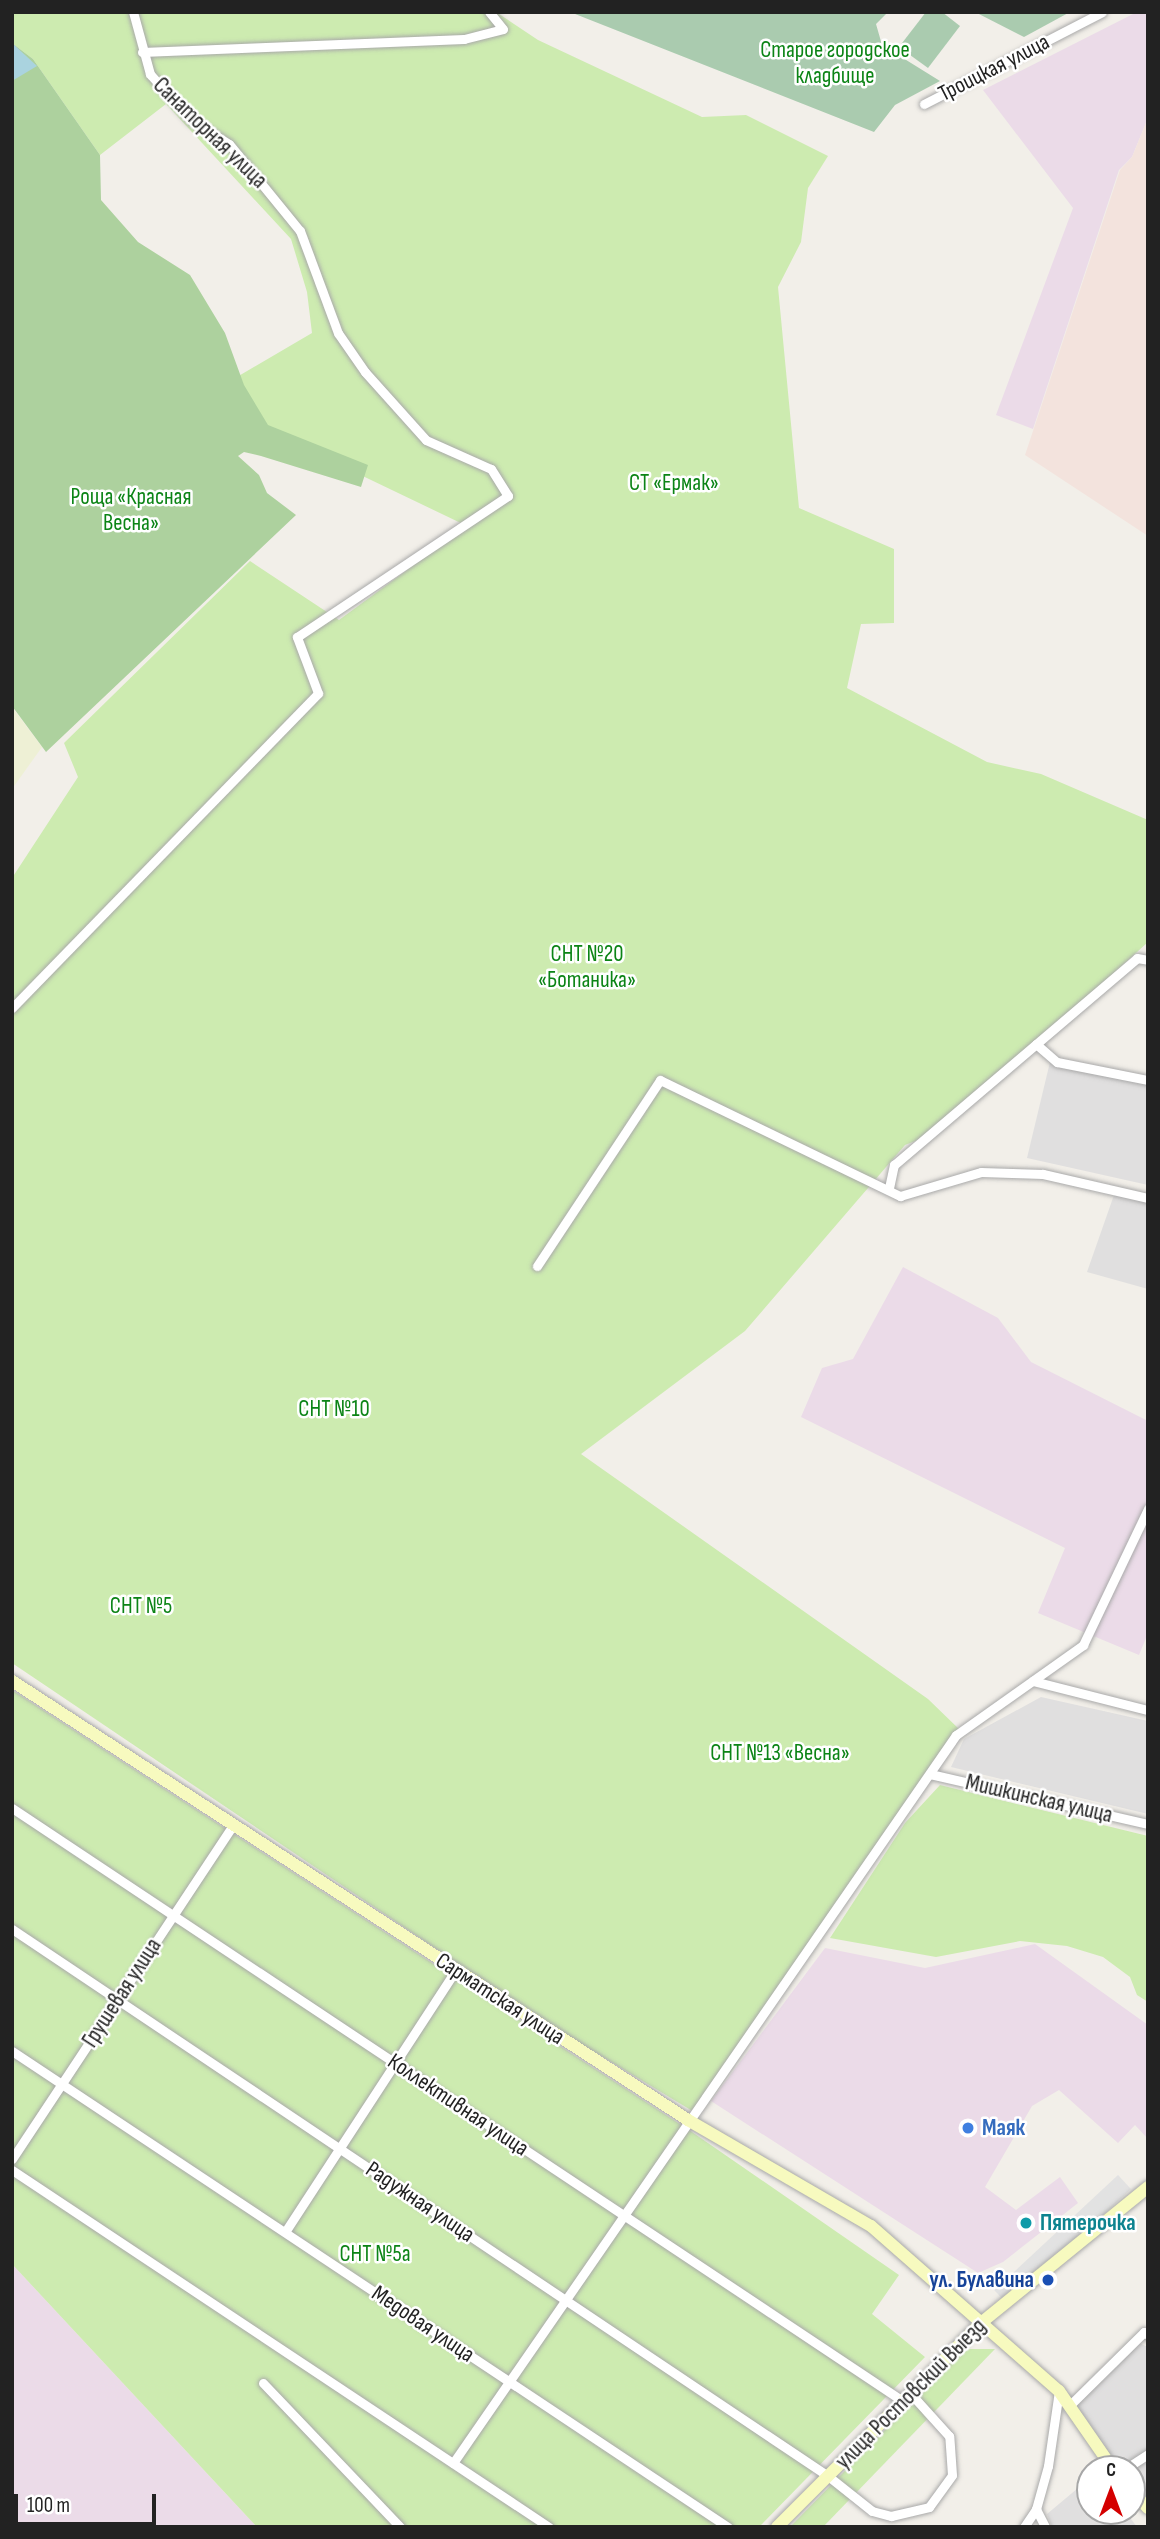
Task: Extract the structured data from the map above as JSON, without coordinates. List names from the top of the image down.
{
  "streets": {
    "main road": ["Сарматская улица", "улица Ростовский Выезд"],
    "street": [
      "Троицкая улица",
      "Санаторная улица",
      "Мишкинская улица",
      "Грушевая улица",
      "Коллективная улица",
      "Радужная улица",
      "Медовая улица"
    ]
  },
  "crossings": [
    ["Грушевая улица", "Сарматская улица"],
    ["Грушевая улица", "Коллективная улица"],
    ["Грушевая улица", "Радужная улица"],
    ["Грушевая улица", "Медовая улица"],
    ["Сарматская улица", "улица Ростовский Выезд"],
    ["Коллективная улица", "Радужная улица"],
    ["Коллективная улица", "улица Ростовский Выезд"],
    ["Радужная улица", "улица Ростовский Выезд"]
  ],
  "parks": [
    "Старое городское кладбище",
    "СТ «Ермак»",
    "Роща «Красная Весна»",
    "СНТ №20 «Ботаника»",
    "СНТ №10",
    "СНТ №5",
    "СНТ №13 «Весна»",
    "СНТ №5а"
  ],
  "places": ["Маяк", "Пятерочка", "ул. Булавина"],
  "scale_bar": "100 m",
  "north": "top"
}
